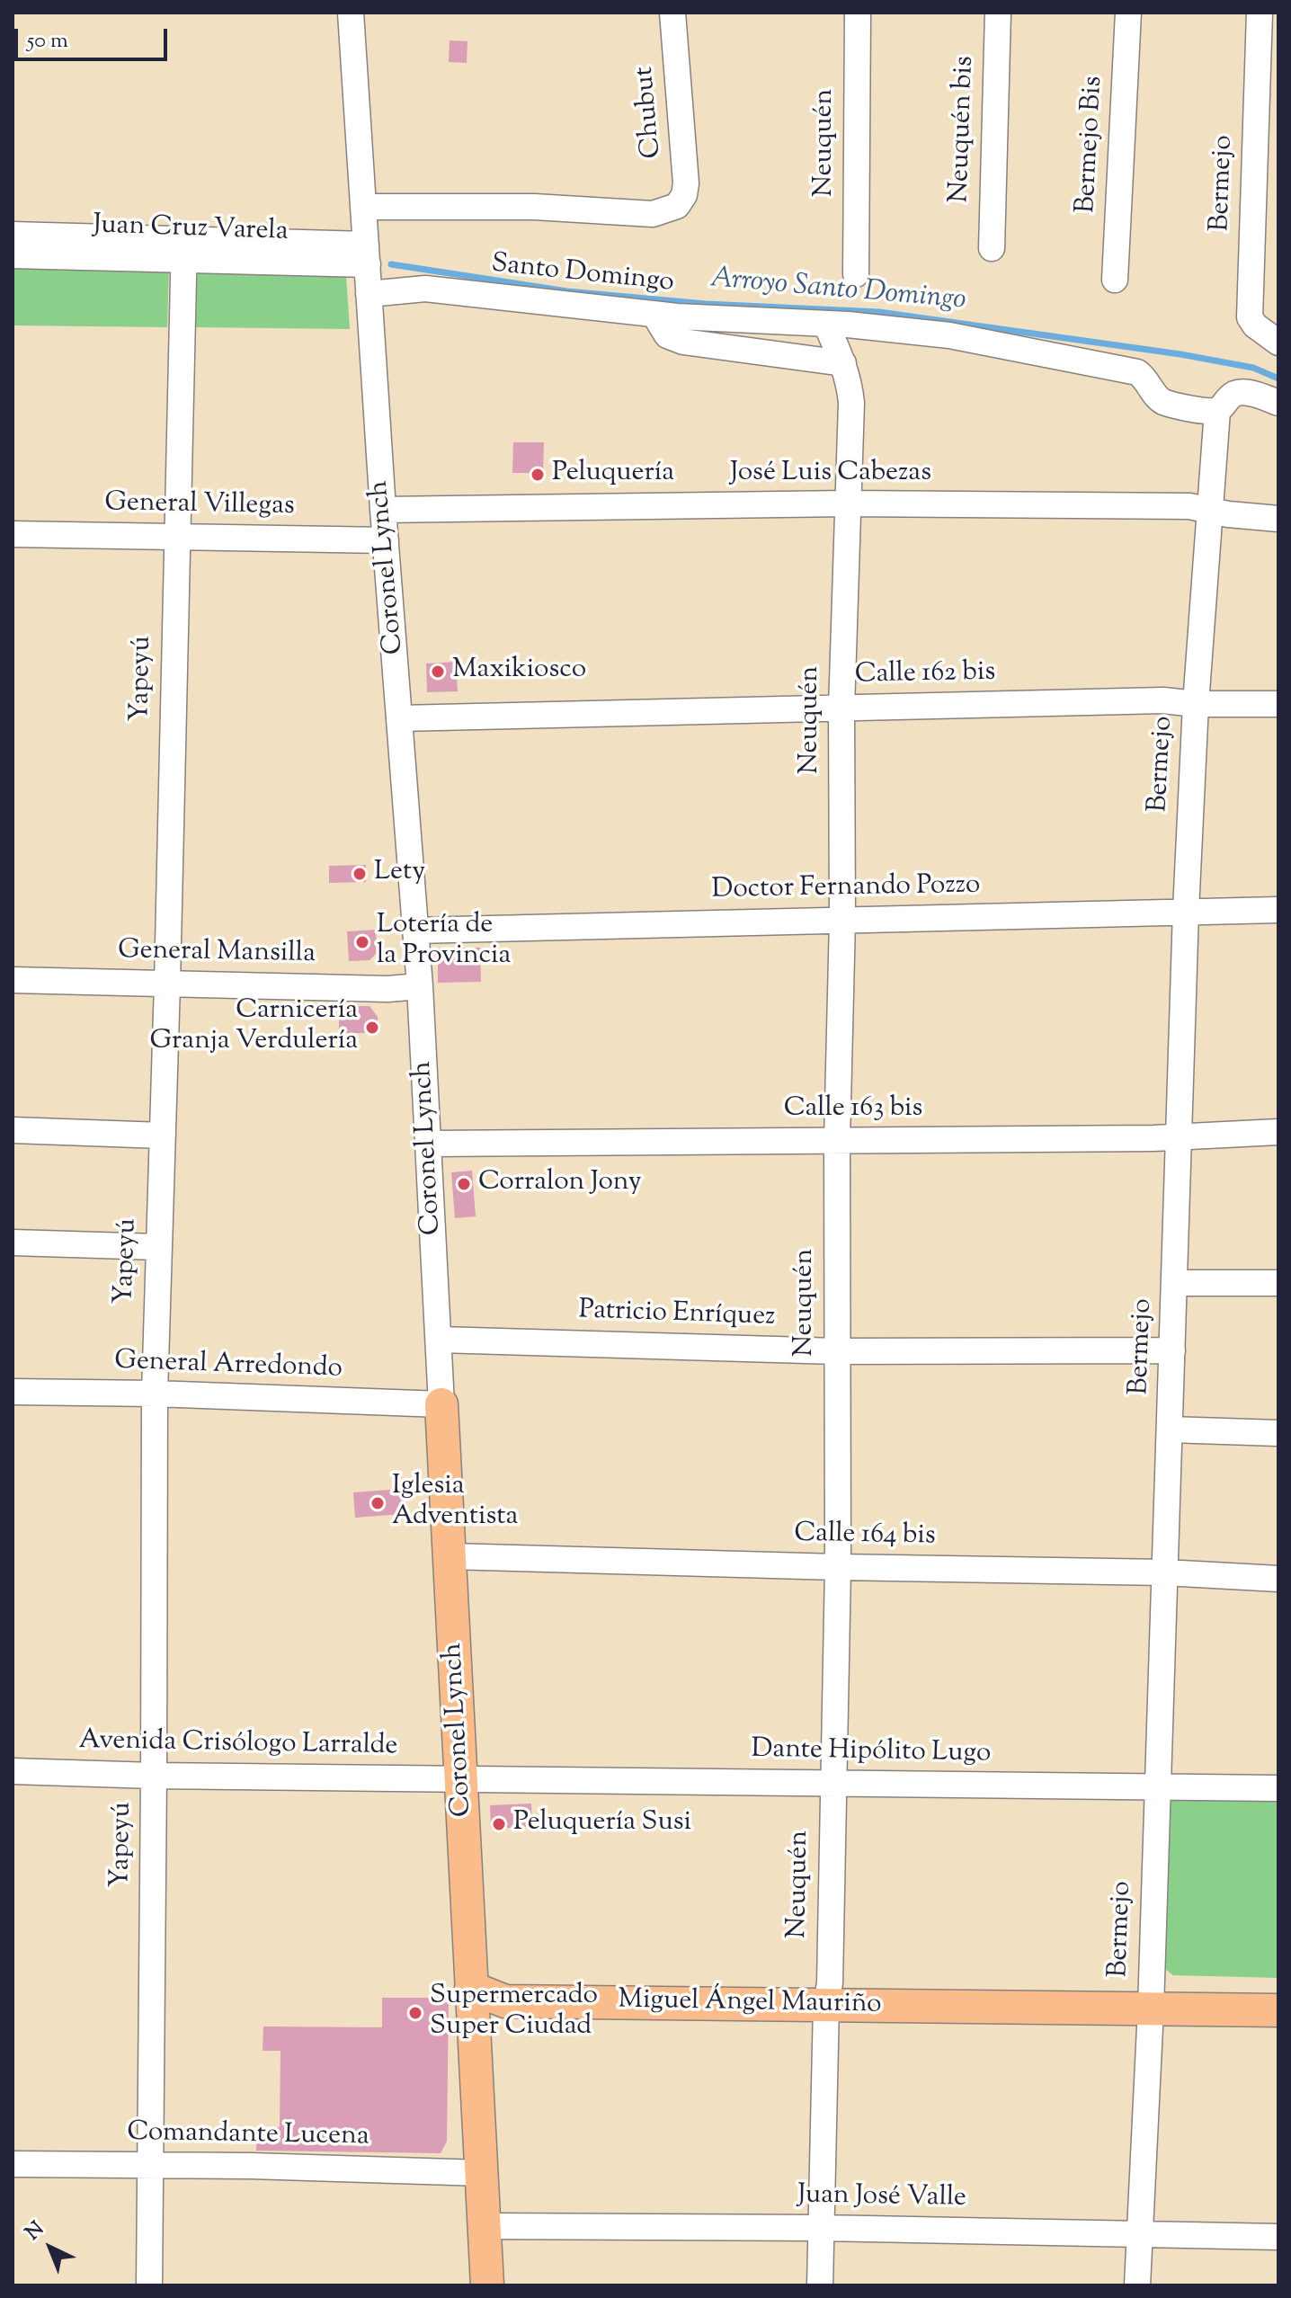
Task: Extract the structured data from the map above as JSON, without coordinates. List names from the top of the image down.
{
  "streets": {
    "main road": ["Coronel Lynch", "Miguel Ángel Mauriño"],
    "street": [
      "Chubut",
      "Neuquén bis",
      "Neuquén",
      "Bermejo Bis",
      "Bermejo",
      "Juan Cruz Varela",
      "Santo Domingo",
      "José Luis Cabezas",
      "General Villegas",
      "Calle 162 bis",
      "Yapeyú",
      "Doctor Fernando Pozzo",
      "General Mansilla",
      "Calle 163 bis",
      "Patricio Enríquez",
      "General Arredondo",
      "Calle 164 bis",
      "Avenida Crisólogo Larralde",
      "Dante Hipólito Lugo",
      "Comandante Lucena",
      "Juan José Valle"
    ]
  },
  "crossings": [
    ["Chubut", "Coronel Lynch"],
    ["Neuquén", "Santo Domingo"],
    ["Neuquén", "José Luis Cabezas"],
    ["Neuquén", "Calle 162 bis"],
    ["Neuquén", "Doctor Fernando Pozzo"],
    ["Neuquén", "Calle 163 bis"],
    ["Neuquén", "Patricio Enríquez"],
    ["Neuquén", "Calle 164 bis"],
    ["Neuquén", "Dante Hipólito Lugo"],
    ["Neuquén", "Miguel Ángel Mauriño"],
    ["Neuquén", "Juan José Valle"],
    ["Bermejo", "Santo Domingo"],
    ["Bermejo", "José Luis Cabezas"],
    ["Bermejo", "Calle 162 bis"],
    ["Bermejo", "Doctor Fernando Pozzo"],
    ["Bermejo", "Calle 163 bis"],
    ["Bermejo", "Patricio Enríquez"],
    ["Bermejo", "Calle 164 bis"],
    ["Bermejo", "Dante Hipólito Lugo"],
    ["Bermejo", "Miguel Ángel Mauriño"],
    ["Bermejo", "Juan José Valle"],
    ["Juan Cruz Varela", "Coronel Lynch"],
    ["Juan Cruz Varela", "Yapeyú"],
    ["Santo Domingo", "Coronel Lynch"],
    ["José Luis Cabezas", "Coronel Lynch"],
    ["General Villegas", "Coronel Lynch"],
    ["General Villegas", "Yapeyú"],
    ["Coronel Lynch", "Calle 162 bis"],
    ["Coronel Lynch", "Doctor Fernando Pozzo"],
    ["Coronel Lynch", "General Mansilla"],
    ["Coronel Lynch", "Calle 163 bis"],
    ["Coronel Lynch", "Patricio Enríquez"],
    ["Coronel Lynch", "General Arredondo"],
    ["Coronel Lynch", "Calle 164 bis"],
    ["Coronel Lynch", "Avenida Crisólogo Larralde"],
    ["Coronel Lynch", "Dante Hipólito Lugo"],
    ["Coronel Lynch", "Miguel Ángel Mauriño"],
    ["Coronel Lynch", "Comandante Lucena"],
    ["Coronel Lynch", "Juan José Valle"],
    ["Yapeyú", "General Mansilla"],
    ["Yapeyú", "General Arredondo"],
    ["Yapeyú", "Avenida Crisólogo Larralde"],
    ["Yapeyú", "Comandante Lucena"],
    ["Avenida Crisólogo Larralde", "Dante Hipólito Lugo"]
  ],
  "water": ["Arroyo Santo Domingo"],
  "places": [
    "Peluquería",
    "Maxikiosco",
    "Lety",
    "Lotería de la Provincia",
    "Carnicería Granja Verdulería",
    "Corralon Jony",
    "Iglesia Adventista",
    "Peluquería Susi",
    "Supermercado Super Ciudad"
  ],
  "scale_bar": "50 m",
  "north": "top left"
}
